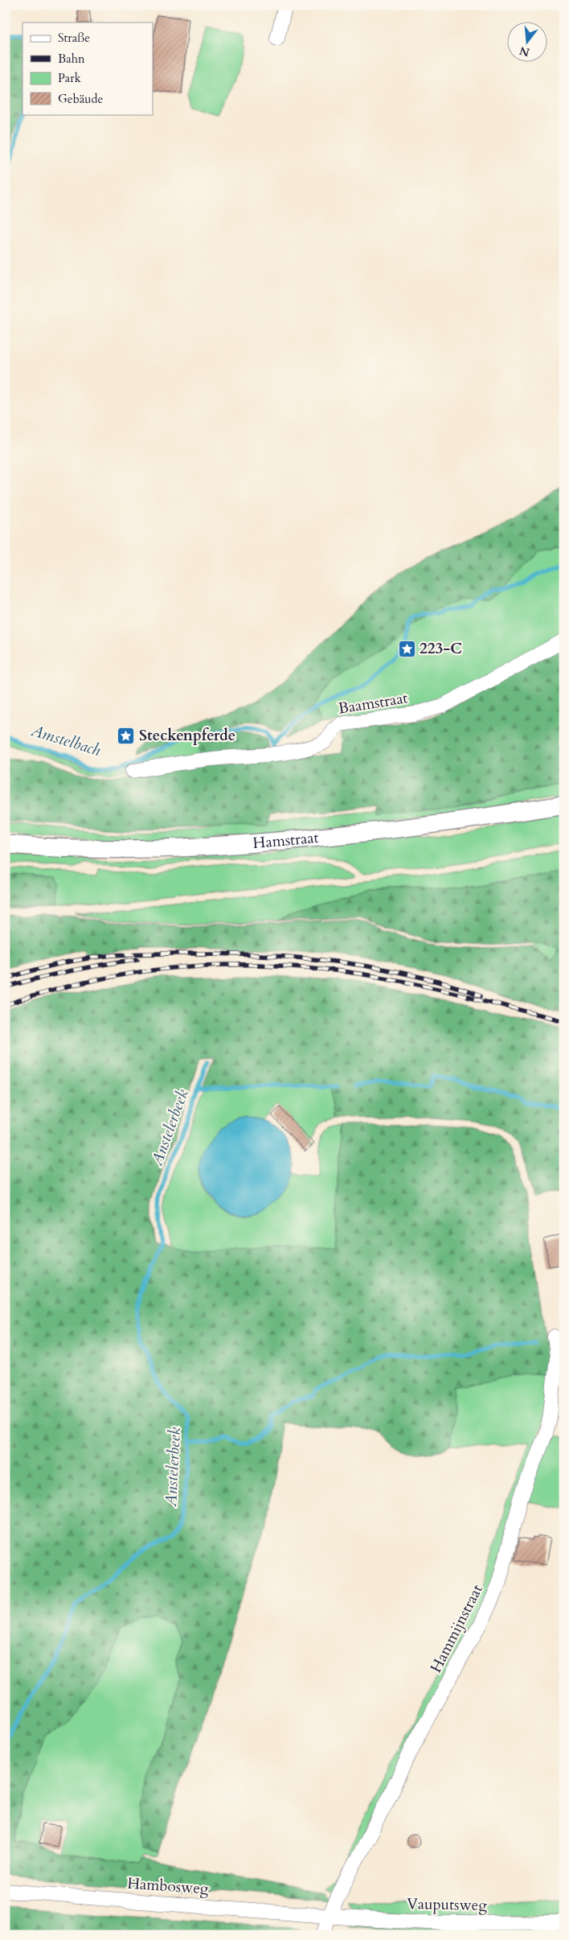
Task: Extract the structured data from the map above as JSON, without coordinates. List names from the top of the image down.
{
  "streets": {
    "main road": ["Hamstraat"],
    "street": [
      "Baamstraat",
      "Hammijnstraat",
      "Hambosweg",
      "Vauputsweg"
    ]
  },
  "crossings": [
    ["Hammijnstraat", "Hambosweg"],
    ["Hammijnstraat", "Vauputsweg"],
    ["Hambosweg", "Vauputsweg"]
  ],
  "water": ["Amstelbach", "Anstelerbeek"],
  "places": {
    "place": ["223-C", "Steckenpferde"]
  },
  "legend": [
    "Straße",
    "Bahn",
    "Park",
    "Gebäude"
  ],
  "north": "bottom"
}
